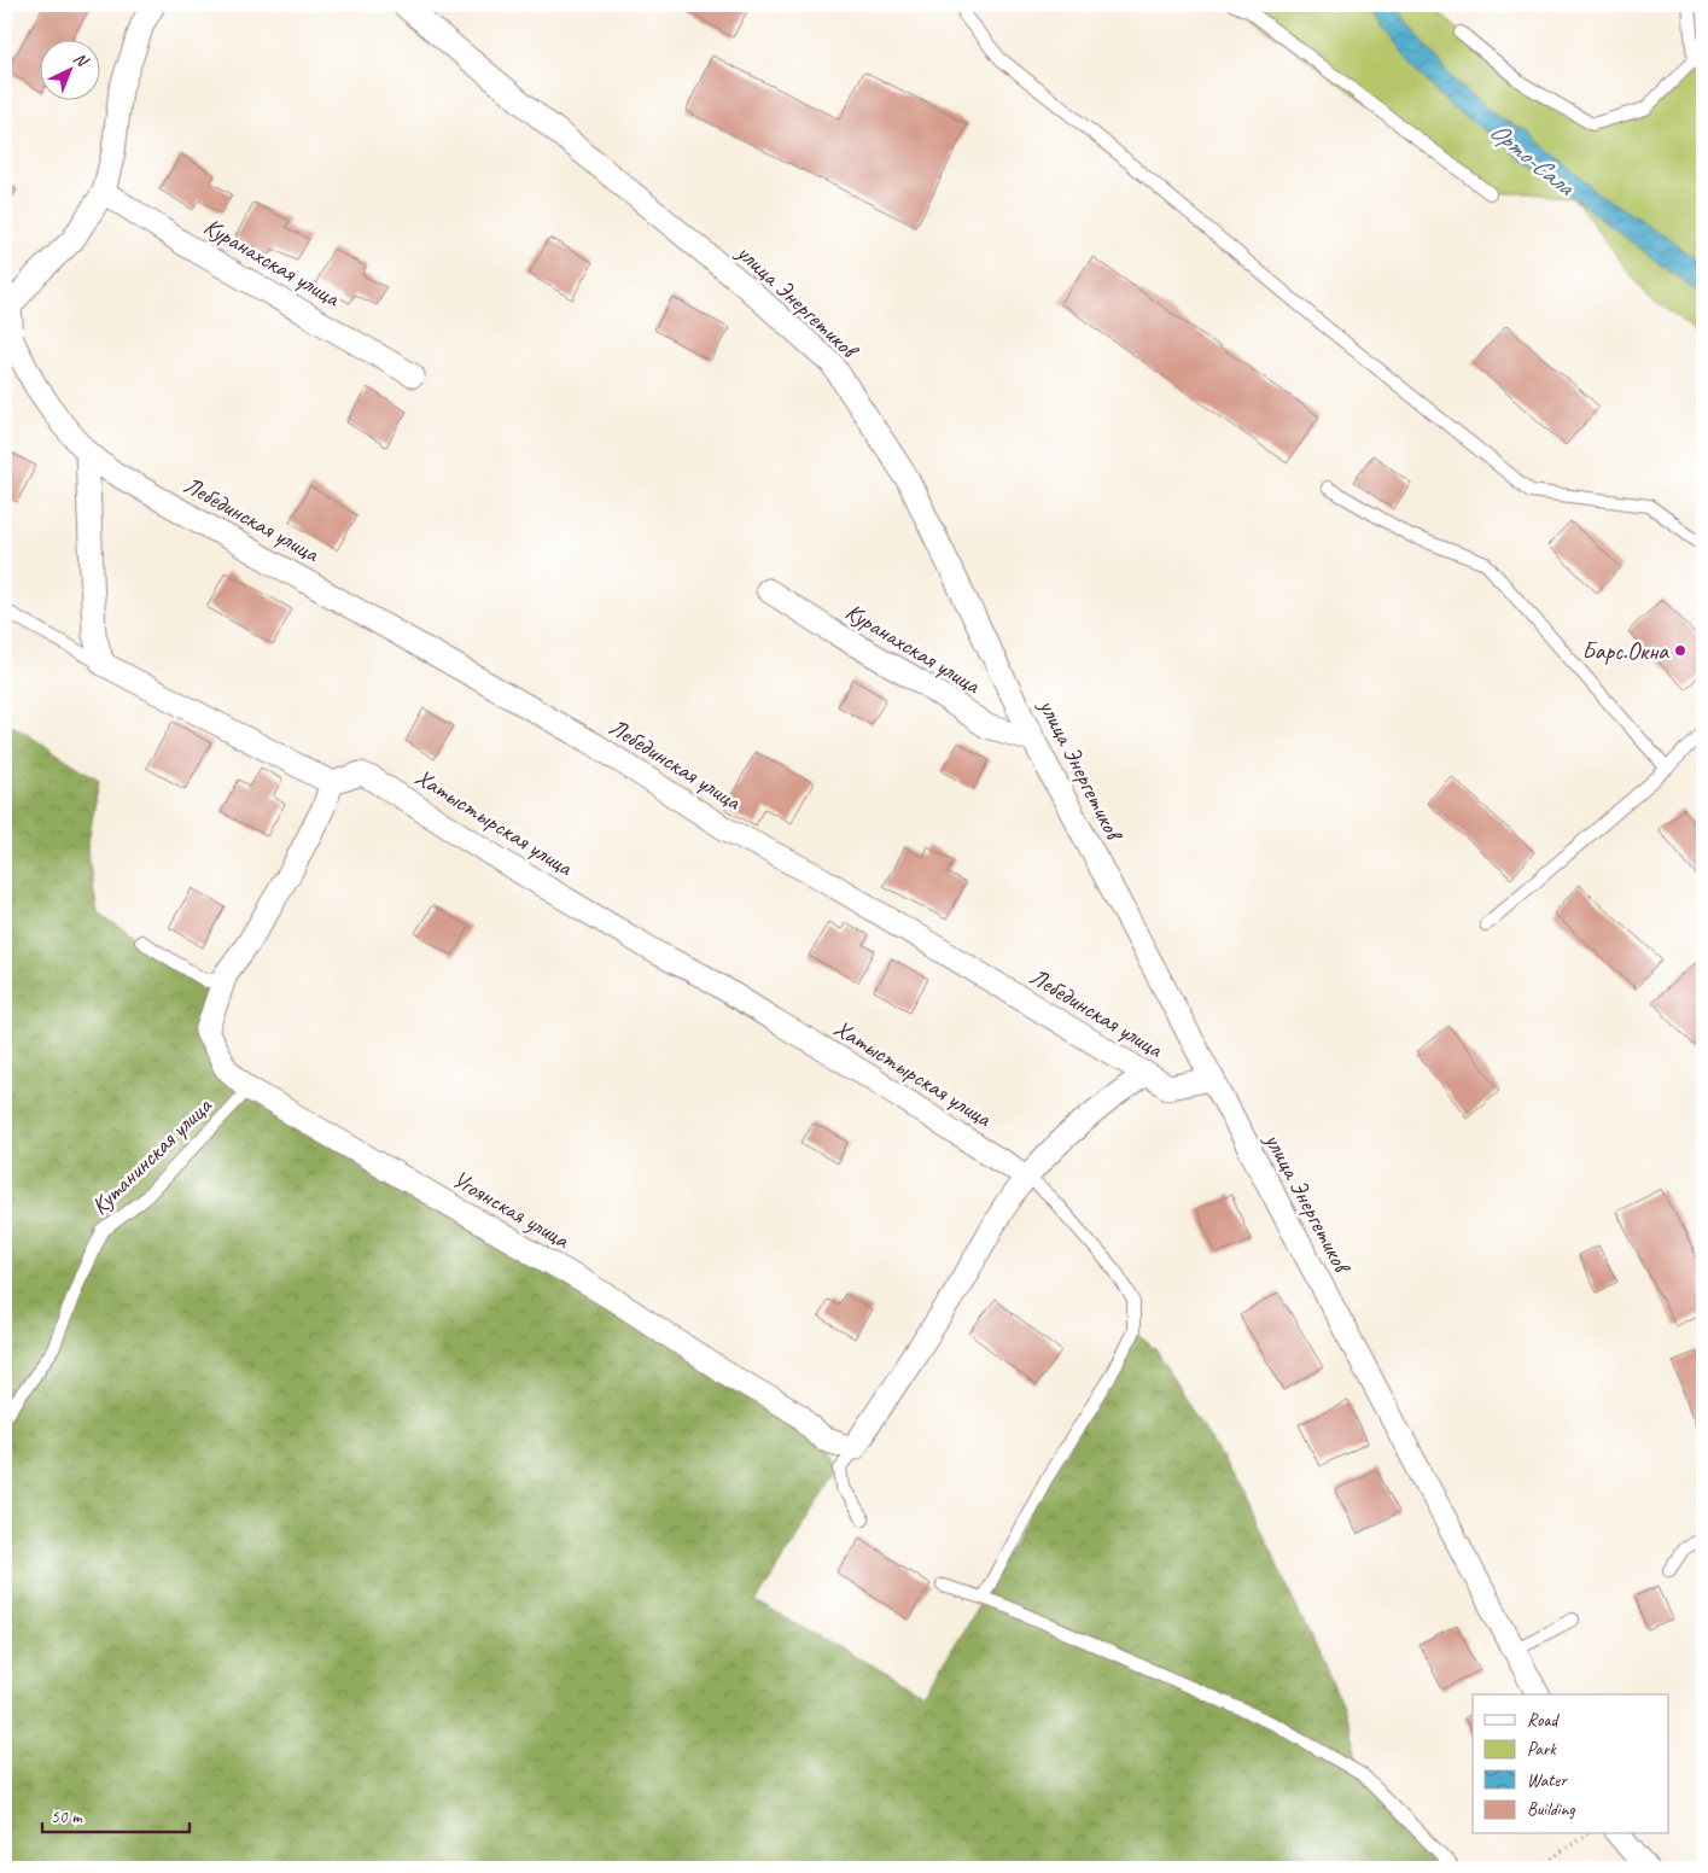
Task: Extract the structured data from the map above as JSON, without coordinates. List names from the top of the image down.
{
  "streets": {
    "street": [
      "Куранахская улица",
      "улица Энергетиков",
      "Лебединская улица",
      "Хатыстырская улица",
      "Угоянская улица"
    ],
    "lane": ["Кутанинская улица"]
  },
  "crossings": [
    ["Куранахская улица", "улица Энергетиков"],
    ["Куранахская улица", "Лебединская улица"],
    ["улица Энергетиков", "Лебединская улица"],
    ["Хатыстырская улица", "Угоянская улица"],
    ["Кутанинская улица", "Угоянская улица"]
  ],
  "water": ["Орто-Сала"],
  "places": ["Барс.Окна"],
  "legend": [
    "Road",
    "Park",
    "Water",
    "Building"
  ],
  "scale_bar": "50 m",
  "north": "top right"
}
